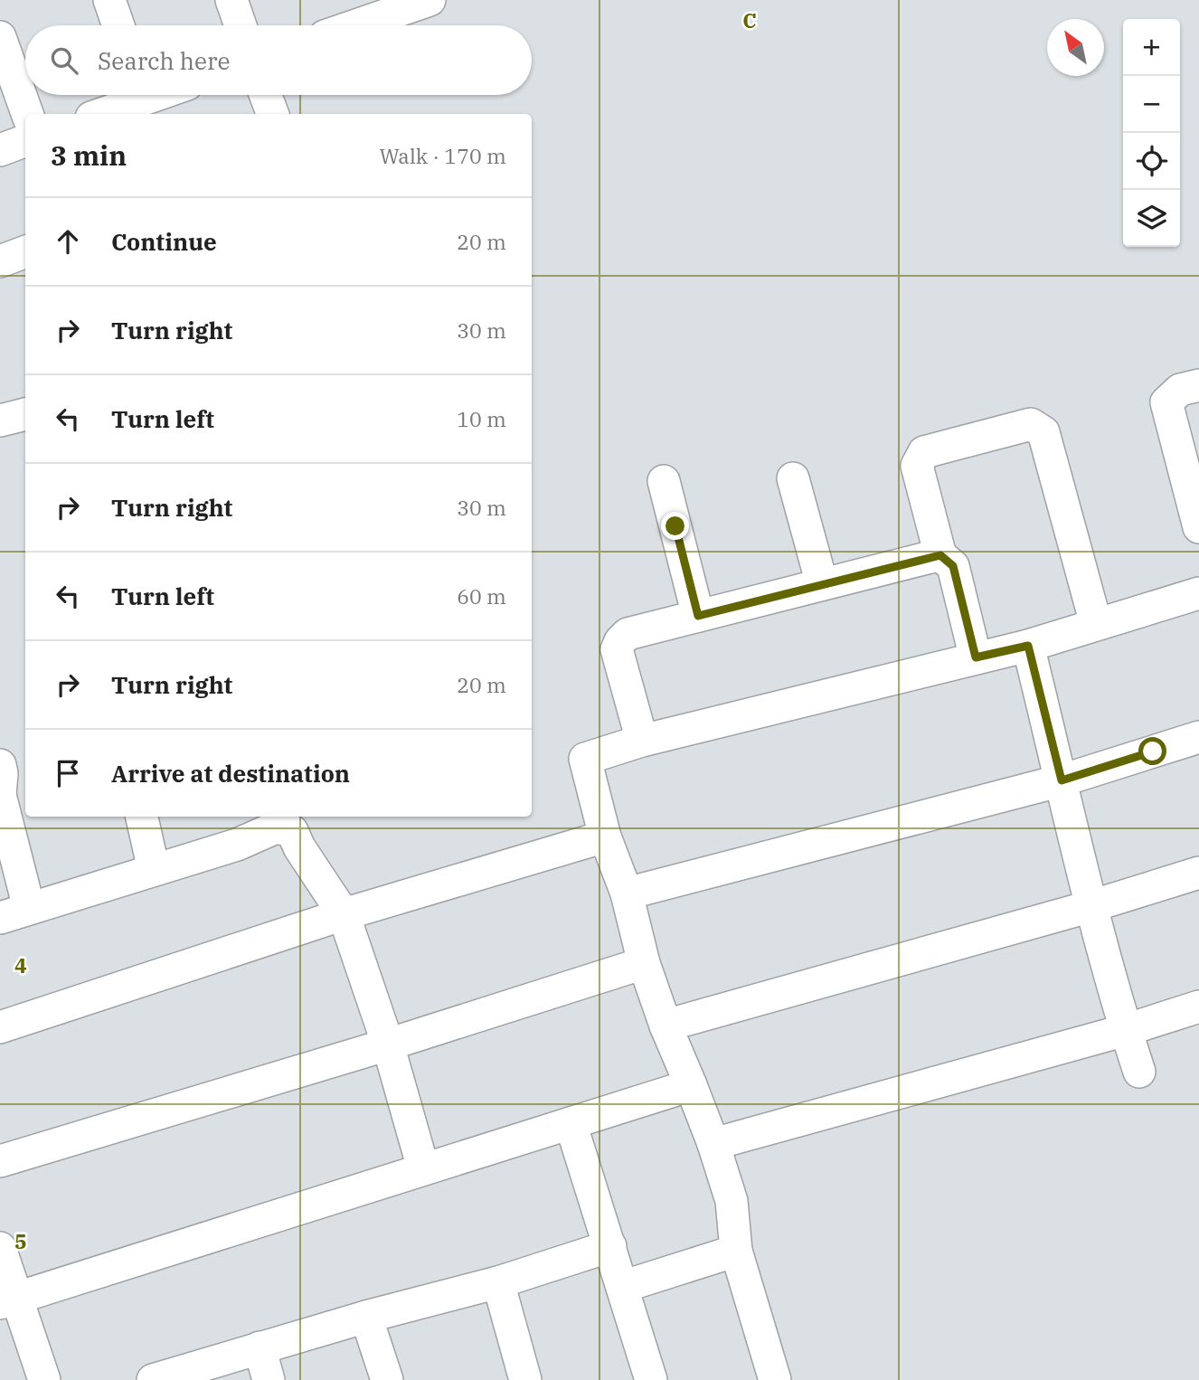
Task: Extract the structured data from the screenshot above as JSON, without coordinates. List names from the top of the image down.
{
  "north": "top left",
  "page": {
    "map_buttons": ["+", "−"],
    "search": "Search here",
    "heading": ["3 min", "Walk · 170 m"],
    "list": [
      ["Continue", "20 m"],
      ["Turn right", "30 m"],
      ["Turn left", "10 m"],
      ["Turn right", "30 m"],
      ["Turn left", "60 m"],
      ["Turn right", "20 m"],
      "Arrive at destination"
    ]
  },
  "grid": {
    "columns": ["C"],
    "rows": ["4", "5"]
  }
}
